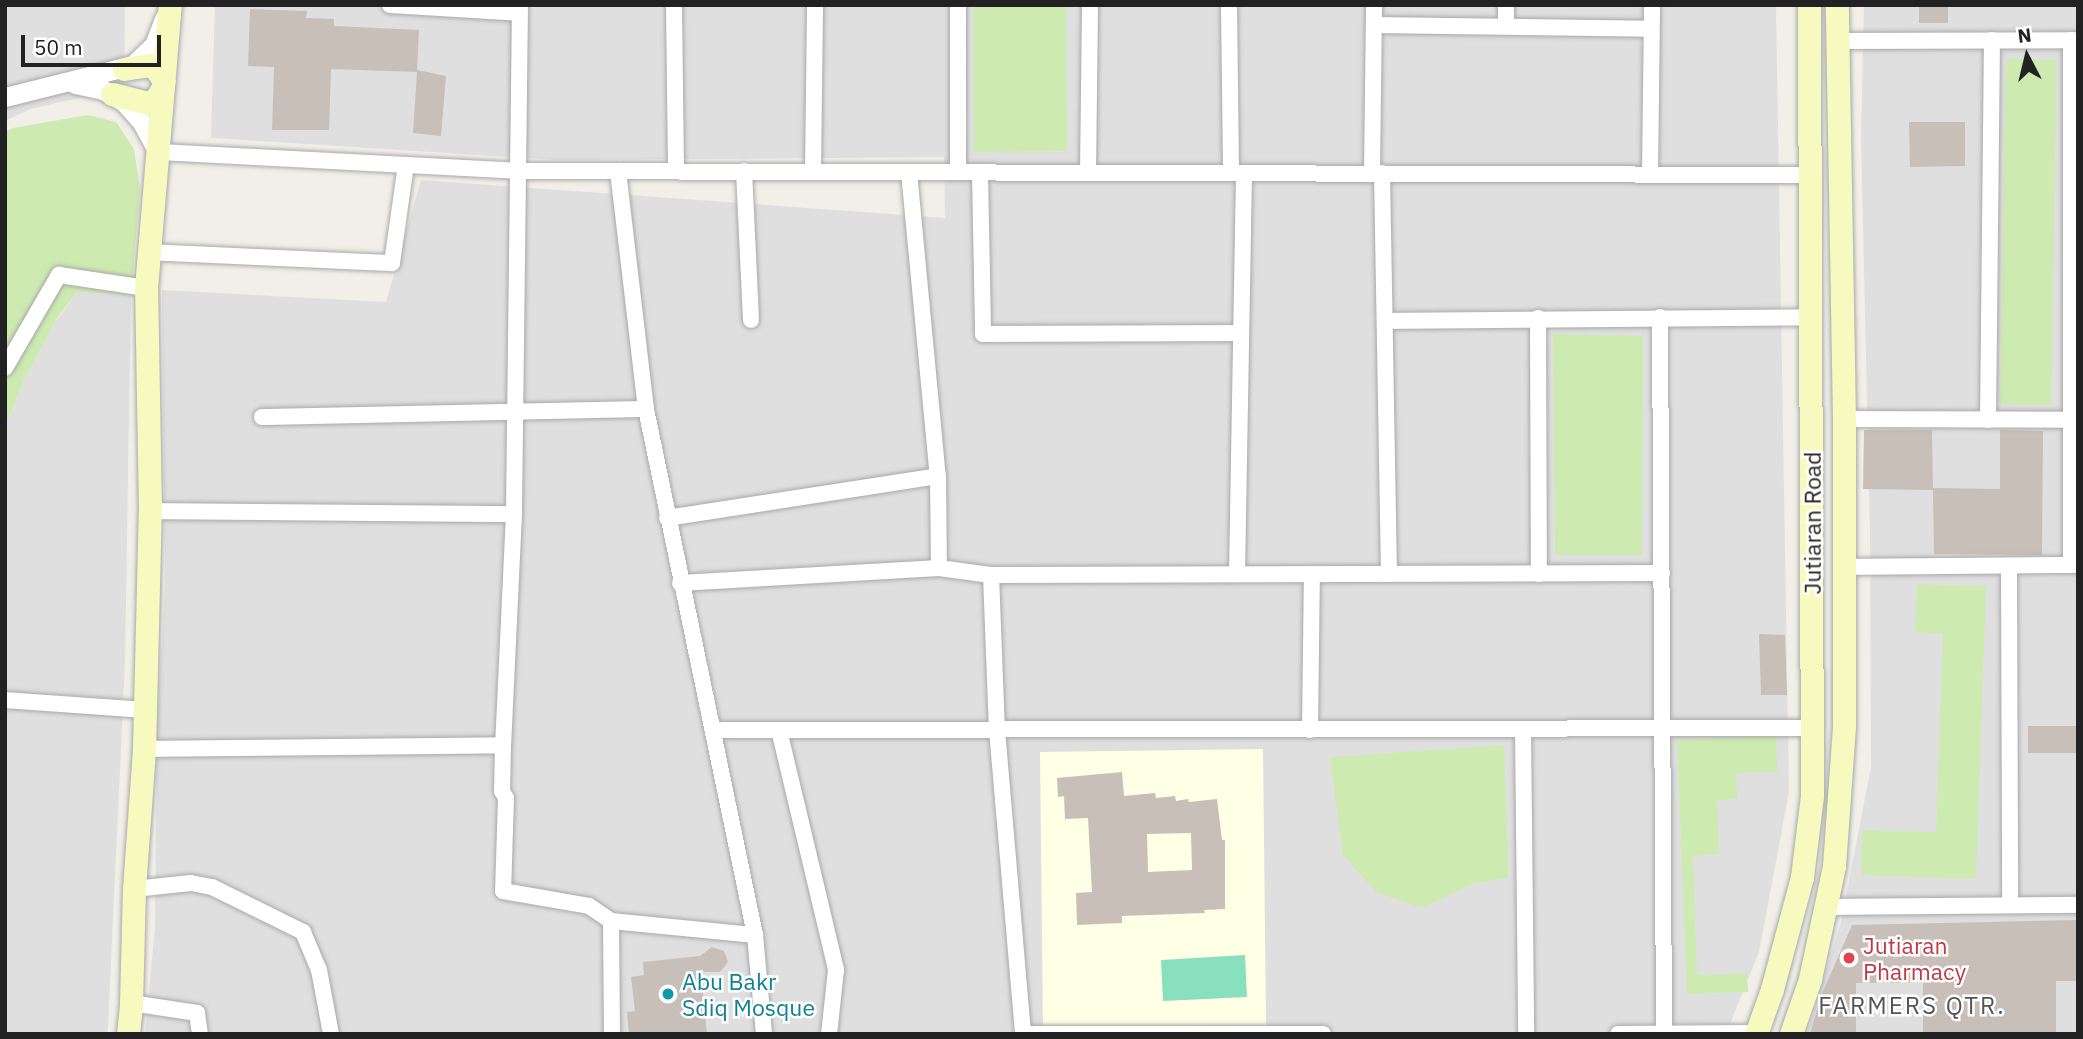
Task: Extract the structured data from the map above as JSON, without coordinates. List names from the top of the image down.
{
  "streets": {
    "main road": ["Jutiaran Road"]
  },
  "districts": ["FARMERS QTR."],
  "places": ["Jutiaran Pharmacy", "Abu Bakr Sdiq Mosque"],
  "scale_bar": "50 m",
  "north": "top"
}
